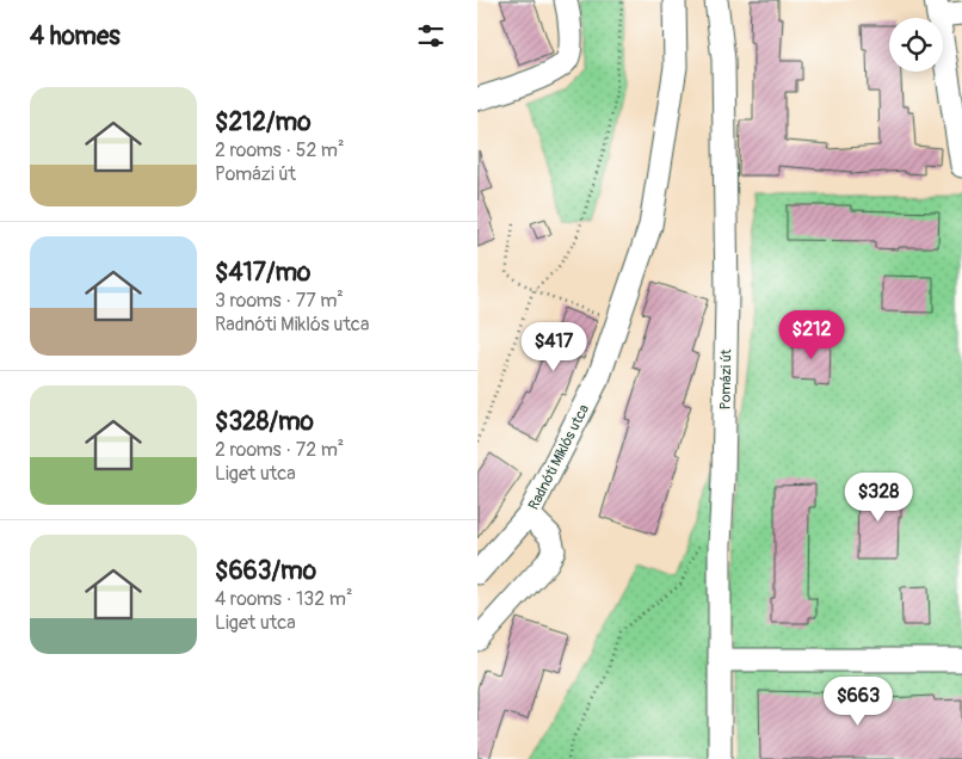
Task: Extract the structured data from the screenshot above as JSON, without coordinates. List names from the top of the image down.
{
  "streets": {
    "street": ["Pomázi út", "Radnóti Miklós utca"]
  },
  "page": {
    "heading": "4 homes",
    "list": [
      {
        "name": "$212/mo",
        "note": "2 rooms · 52 m² · Pomázi út"
      },
      {
        "name": "$417/mo",
        "note": "3 rooms · 77 m² · Radnóti Miklós utca"
      },
      {
        "name": "$328/mo",
        "note": "2 rooms · 72 m² · Liget utca"
      },
      {
        "name": "$663/mo",
        "note": "4 rooms · 132 m² · Liget utca"
      }
    ],
    "price": [
      "$212",
      "$417",
      "$328",
      "$663"
    ]
  }
}
